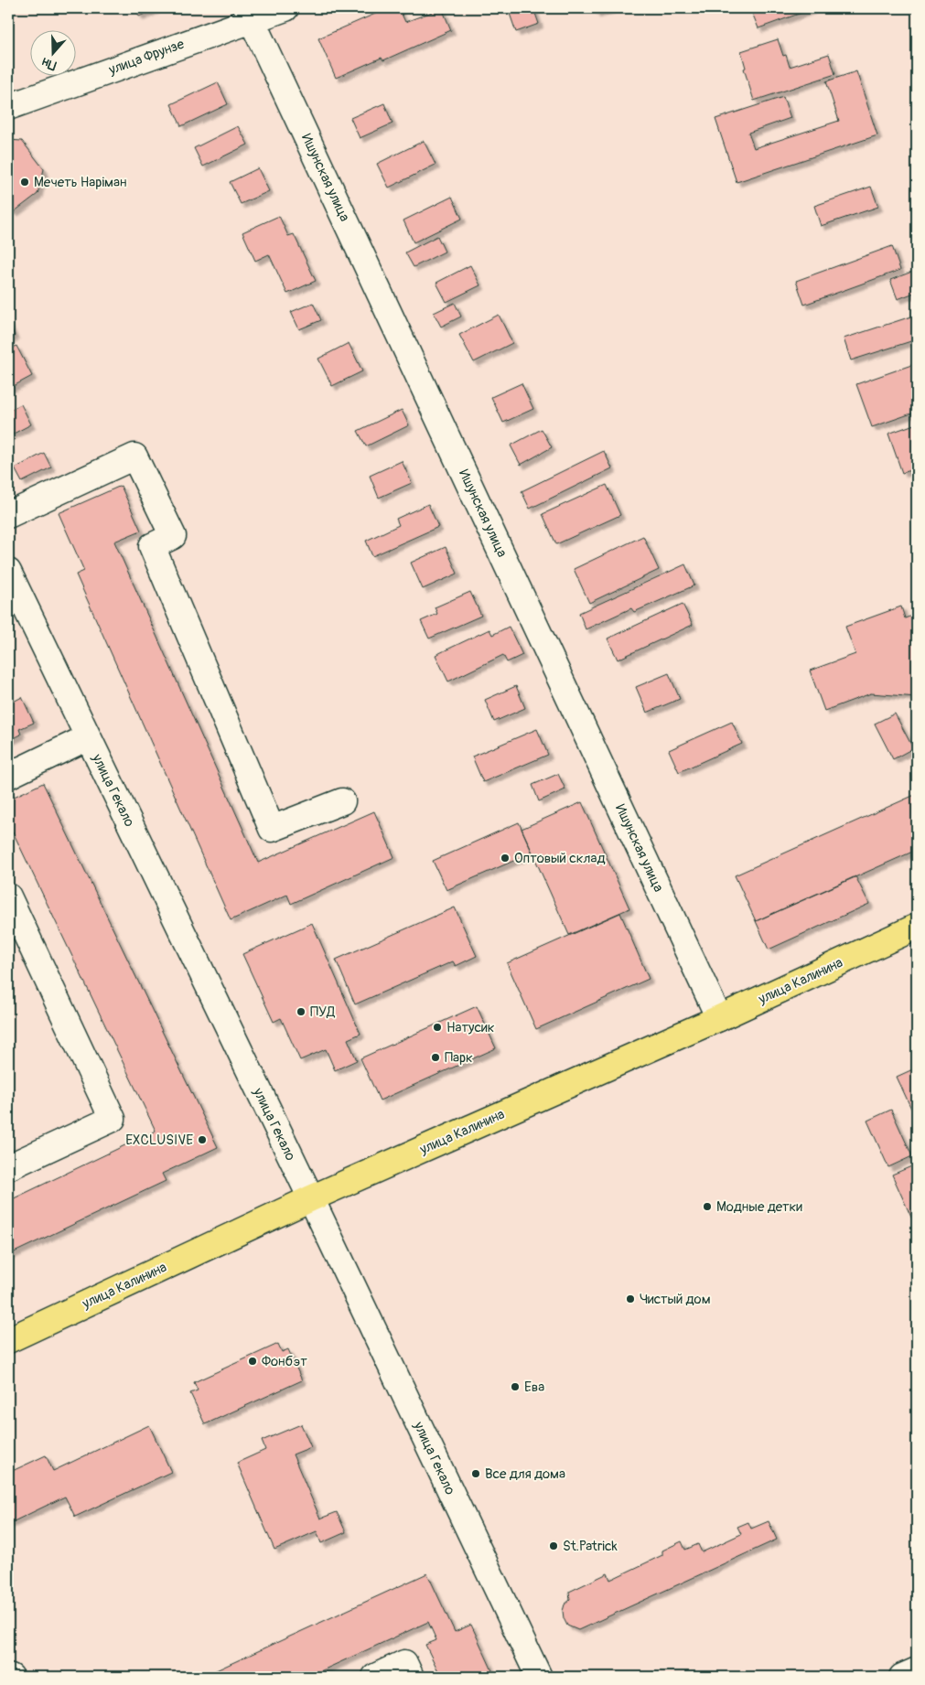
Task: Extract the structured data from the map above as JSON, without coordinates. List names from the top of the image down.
{
  "streets": {
    "main road": ["улица Калинина"],
    "street": ["улица Фрунзе", "Ишунская улица", "улица Гекало"]
  },
  "crossings": [
    ["улица Фрунзе", "Ишунская улица"],
    ["Ишунская улица", "улица Калинина"],
    ["улица Гекало", "улица Калинина"]
  ],
  "places": [
    "Мечеть Наріман",
    "Оптовый склад",
    "ПУД",
    "Натусик",
    "Парк",
    "EXCLUSIVE",
    "Модные детки",
    "Чистый дом",
    "Фонбэт",
    "Ева",
    "Все для дома",
    "St.Patrick"
  ],
  "north": "bottom"
}
